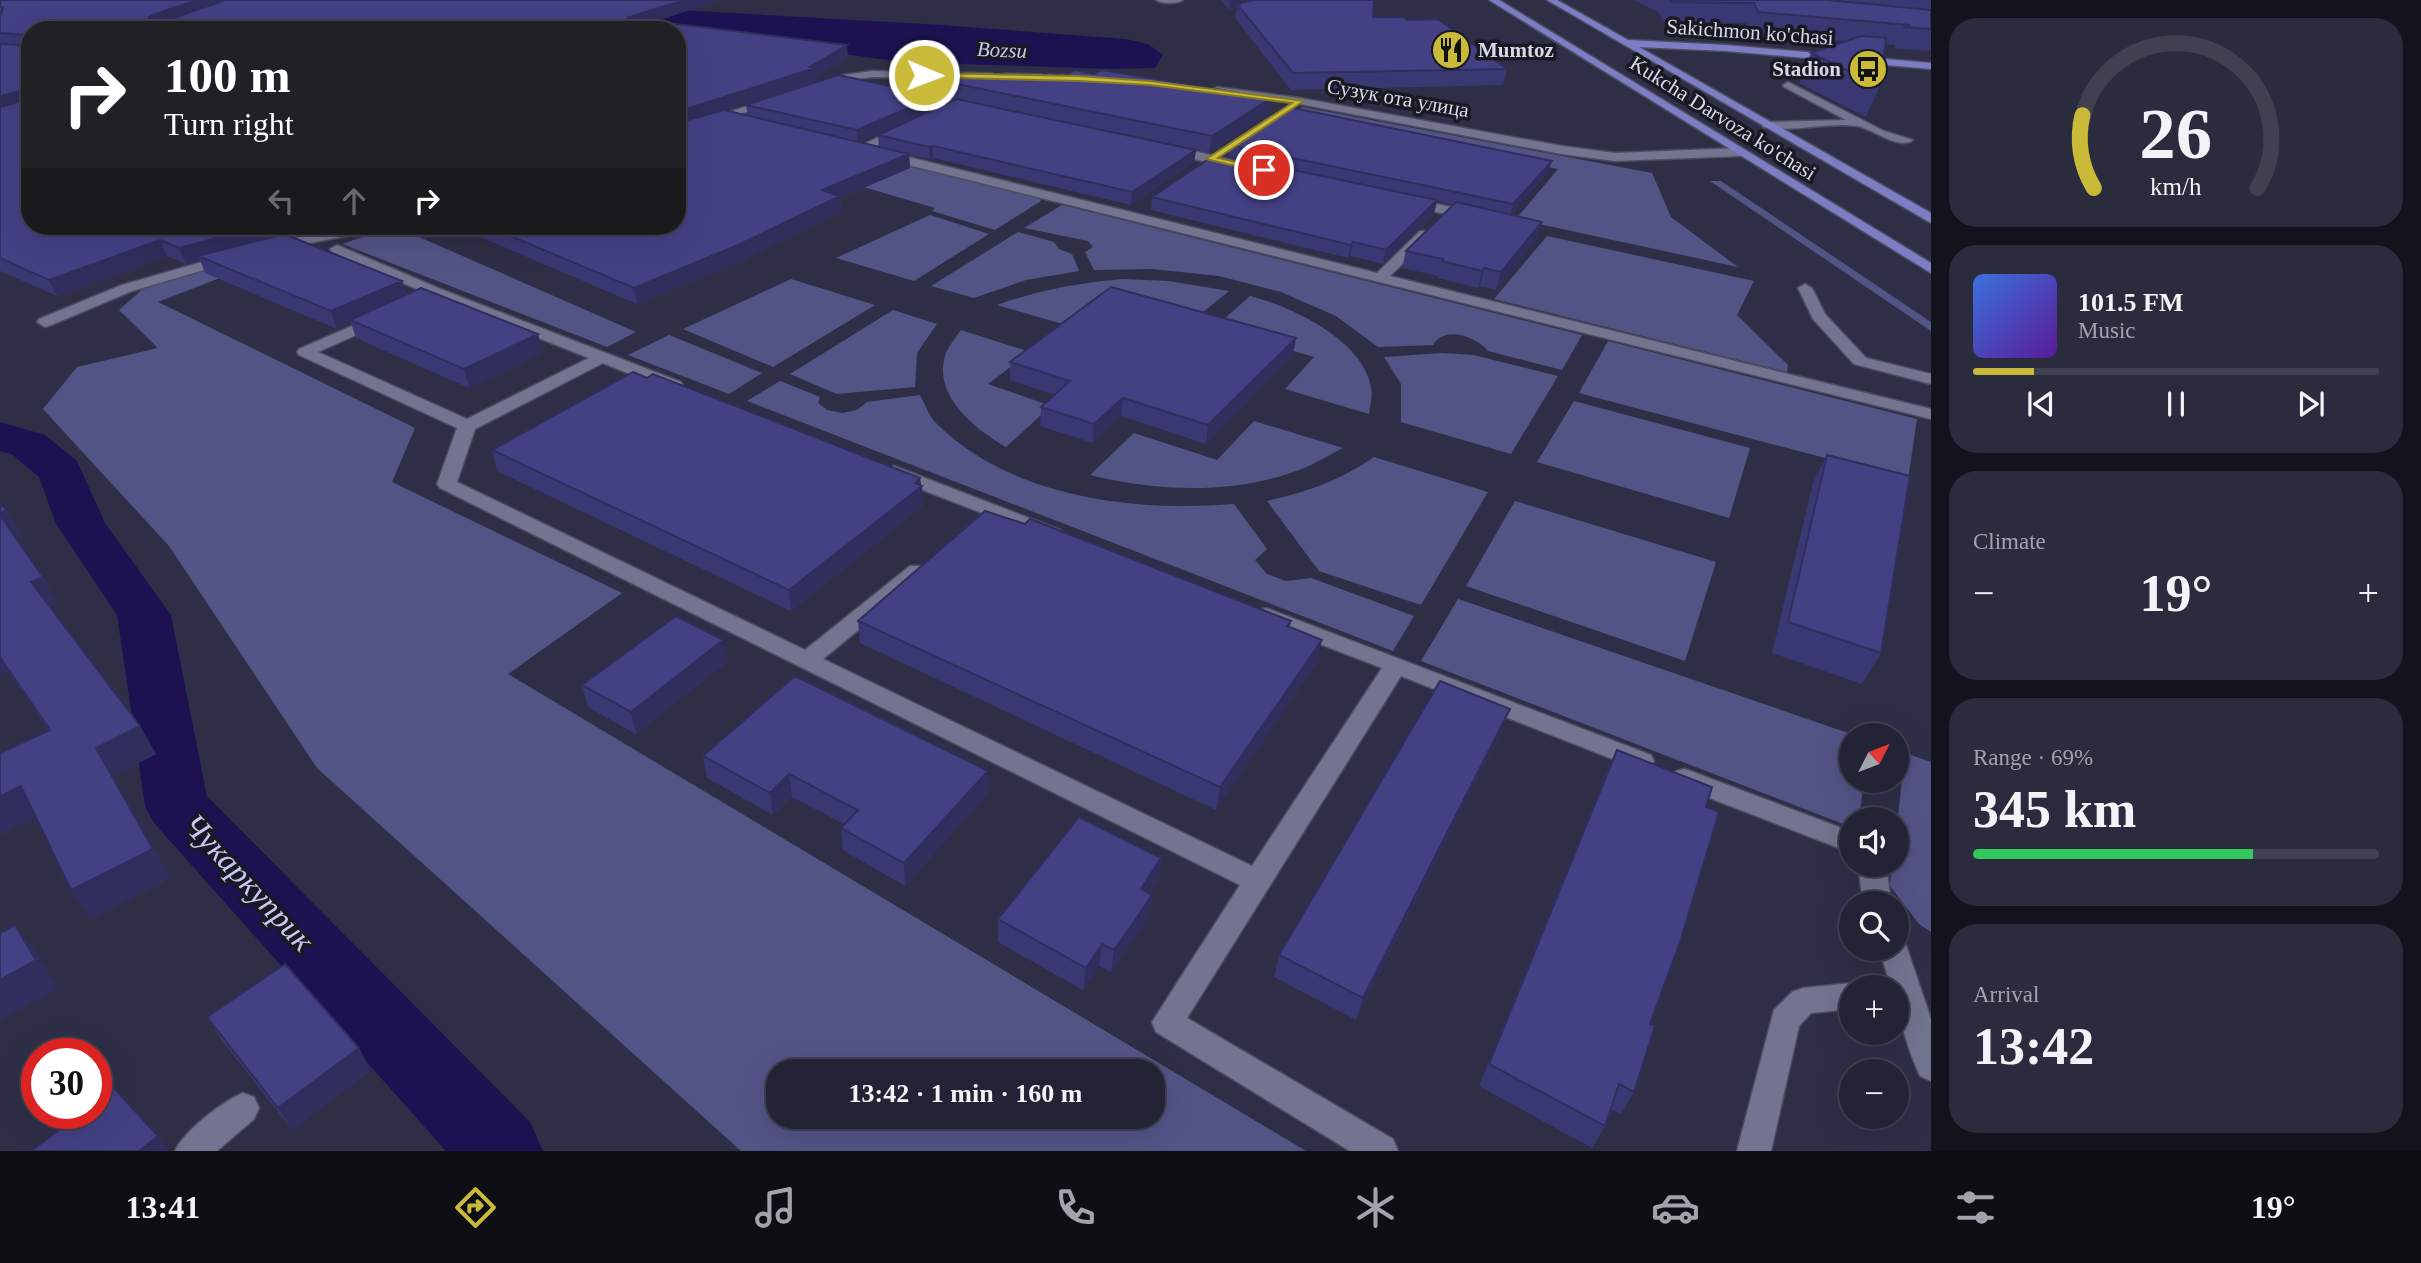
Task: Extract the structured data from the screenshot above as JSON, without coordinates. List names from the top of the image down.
{
  "streets": {
    "main road": ["Sakichmon ko'chasi", "Kukcha Darvoza ko'chasi"],
    "street": ["Сузук ота улица"]
  },
  "crossings": [
    ["Sakichmon ko'chasi", "Kukcha Darvoza ko'chasi"],
    ["Сузук ота улица", "Kukcha Darvoza ko'chasi"]
  ],
  "water": ["Bozsu", "Чукаркуприк"],
  "places": {
    "restaurant": ["Mumtoz"],
    "bus stop": ["Stadion"]
  },
  "north": "top right",
  "page": {
    "turn": ["100 m", "Turn right"],
    "song": ["101.5 FM", "Music"],
    "tile": [
      "Climate",
      ["Range · 69%", "345 km"],
      ["Arrival", "13:42"]
    ],
    "heat": ["−", "19°", "+"],
    "map_buttons": ["+", "−"],
    "limit": "30",
    "trip": "13:42 · 1 min · 160 m",
    "tabs": ["13:41", "19°"],
    "gauge": ["26", "km/h"]
  }
}
